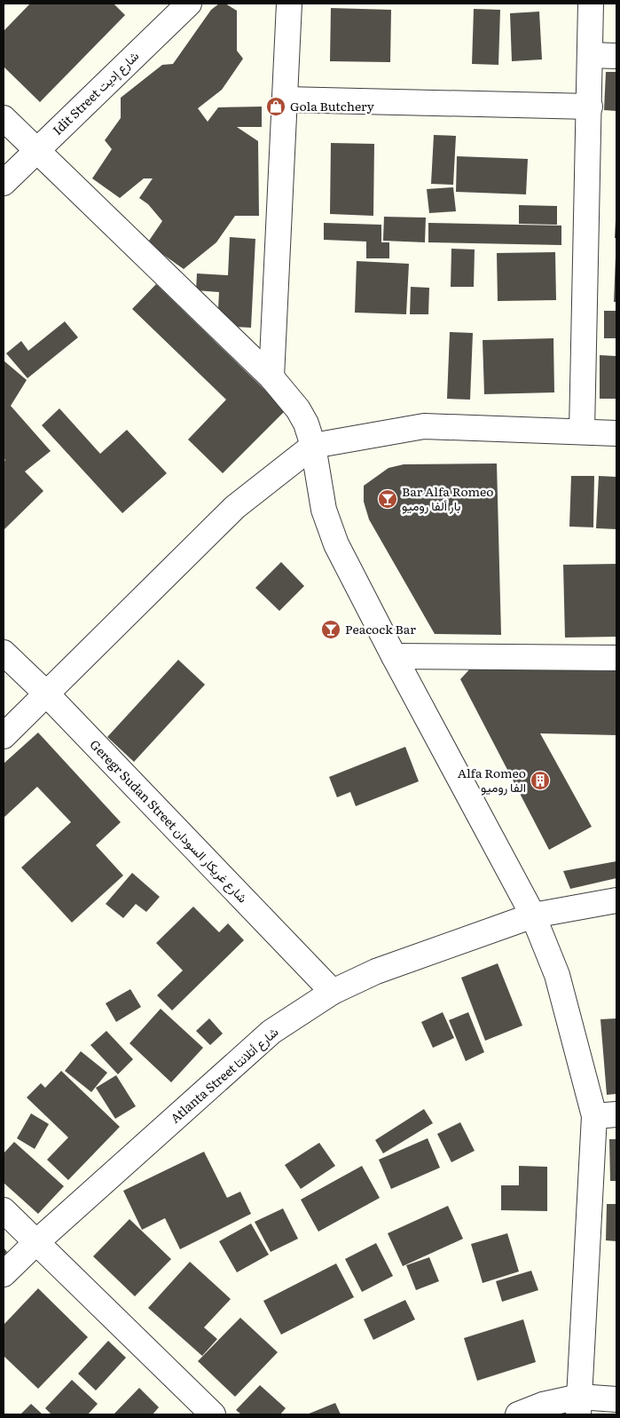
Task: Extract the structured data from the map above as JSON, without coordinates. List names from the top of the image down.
{
  "streets": {
    "street": ["Idit Street شارع إديت", "Geregr Sudan Street شارع غريكار السودان", "Atlanta Street شارع أتلانتا"]
  },
  "crossings": [
    ["Geregr Sudan Street شارع غريكار السودان", "Atlanta Street شارع أتلانتا"]
  ],
  "places": {
    "shop": ["Gola Butchery"],
    "bar": ["Bar Alfa Romeo بار ألفا روميو", "Peacock Bar"],
    "building": ["Alfa Romeo الفا روميو"]
  }
}
